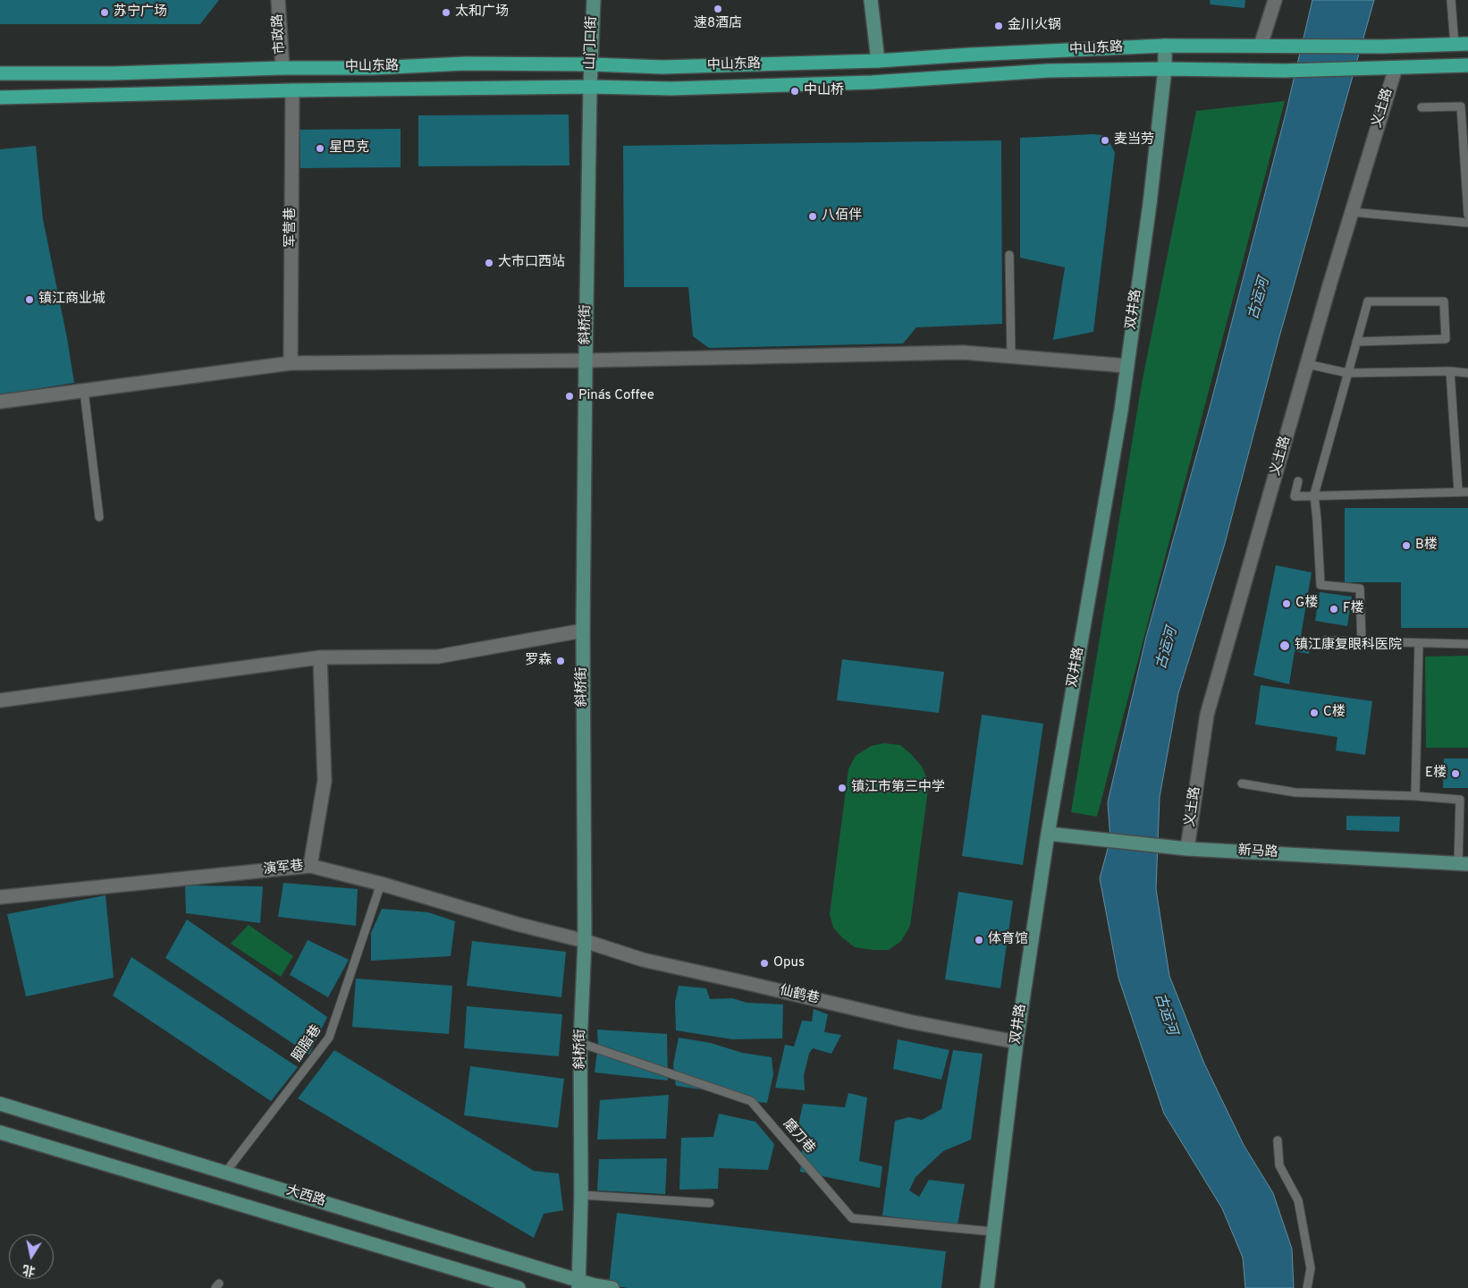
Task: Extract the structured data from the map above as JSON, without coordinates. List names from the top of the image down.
{
  "streets": {
    "main road": ["中山东路"],
    "street": [
      "市政路",
      "山门口街",
      "义土路",
      "军营巷",
      "双井路",
      "斜桥街",
      "新马路",
      "演军巷",
      "仙鹤巷",
      "大西路"
    ],
    "lane": ["胭脂巷", "磨刀巷"]
  },
  "crossings": [
    ["市政路", "中山东路"],
    ["山门口街", "中山东路"],
    ["山门口街", "斜桥街"],
    ["中山东路", "义土路"],
    ["中山东路", "军营巷"],
    ["中山东路", "双井路"],
    ["中山东路", "斜桥街"],
    ["义土路", "新马路"],
    ["双井路", "新马路"],
    ["双井路", "仙鹤巷"],
    ["双井路", "磨刀巷"],
    ["斜桥街", "演军巷"],
    ["斜桥街", "仙鹤巷"],
    ["斜桥街", "磨刀巷"],
    ["斜桥街", "大西路"],
    ["演军巷", "仙鹤巷"],
    ["演军巷", "胭脂巷"],
    ["胭脂巷", "大西路"]
  ],
  "water": ["古运河"],
  "places": [
    "速8酒店",
    "苏宁广场",
    "太和广场",
    "金川火锅",
    "中山桥",
    "麦当劳",
    "星巴克",
    "八佰伴",
    "大市口西站",
    "镇江商业城",
    "Pinás Coffee",
    "B楼",
    "G楼",
    "F楼",
    "镇江康复眼科医院",
    "罗森",
    "C楼",
    "E楼",
    "镇江市第三中学",
    "体育馆",
    "Opus"
  ],
  "north": "bottom"
}
